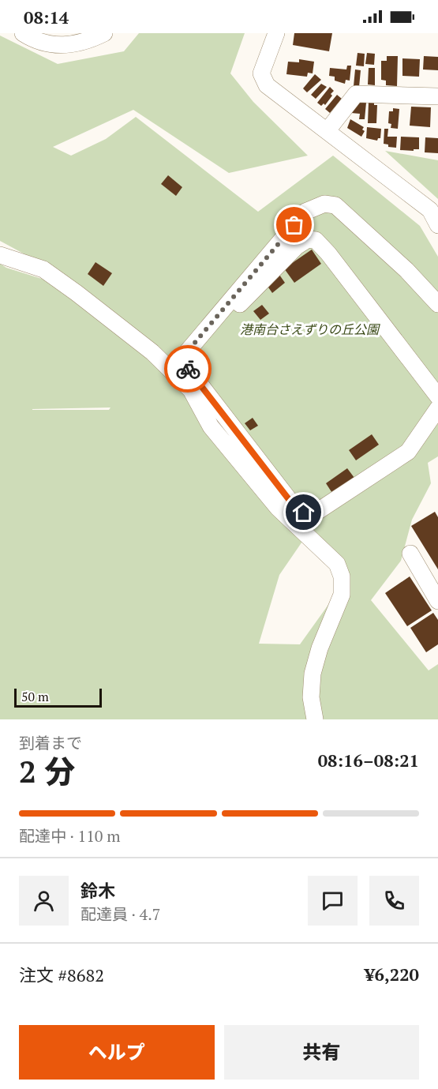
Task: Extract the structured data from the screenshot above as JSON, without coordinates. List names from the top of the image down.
{
  "parks": ["港南台さえずりの丘公園"],
  "scale_bar": "50 m",
  "page": {
    "status": "08:14",
    "scale": "50 m",
    "heading": ["2 分", "到着まで", "08:16–08:21"],
    "panel": [
      "鈴木",
      "配達員 · 4.7",
      "注文 #8682",
      "¥6,220"
    ],
    "bar": "配達中 · 110 m",
    "buttons": ["ヘルプ", "共有"]
  }
}
